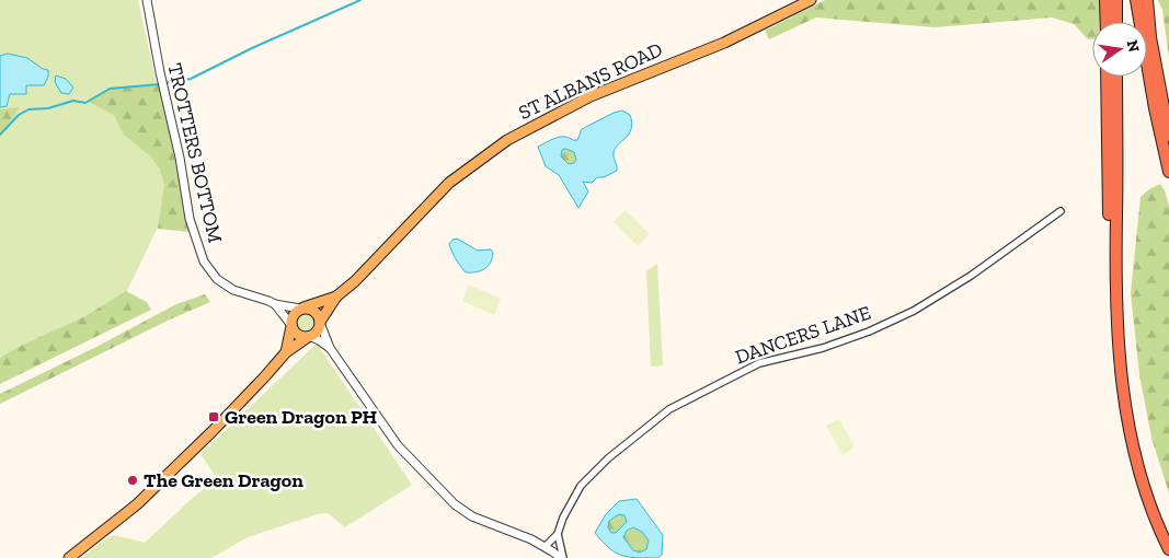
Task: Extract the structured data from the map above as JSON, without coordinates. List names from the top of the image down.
{
  "streets": {
    "main road": ["ST ALBANS ROAD"],
    "street": ["TROTTERS BOTTOM", "DANCERS LANE"]
  },
  "crossings": [
    ["ST ALBANS ROAD", "TROTTERS BOTTOM"]
  ],
  "places": {
    "transit": ["Green Dragon PH"],
    "other": ["The Green Dragon"]
  },
  "north": "right"
}
